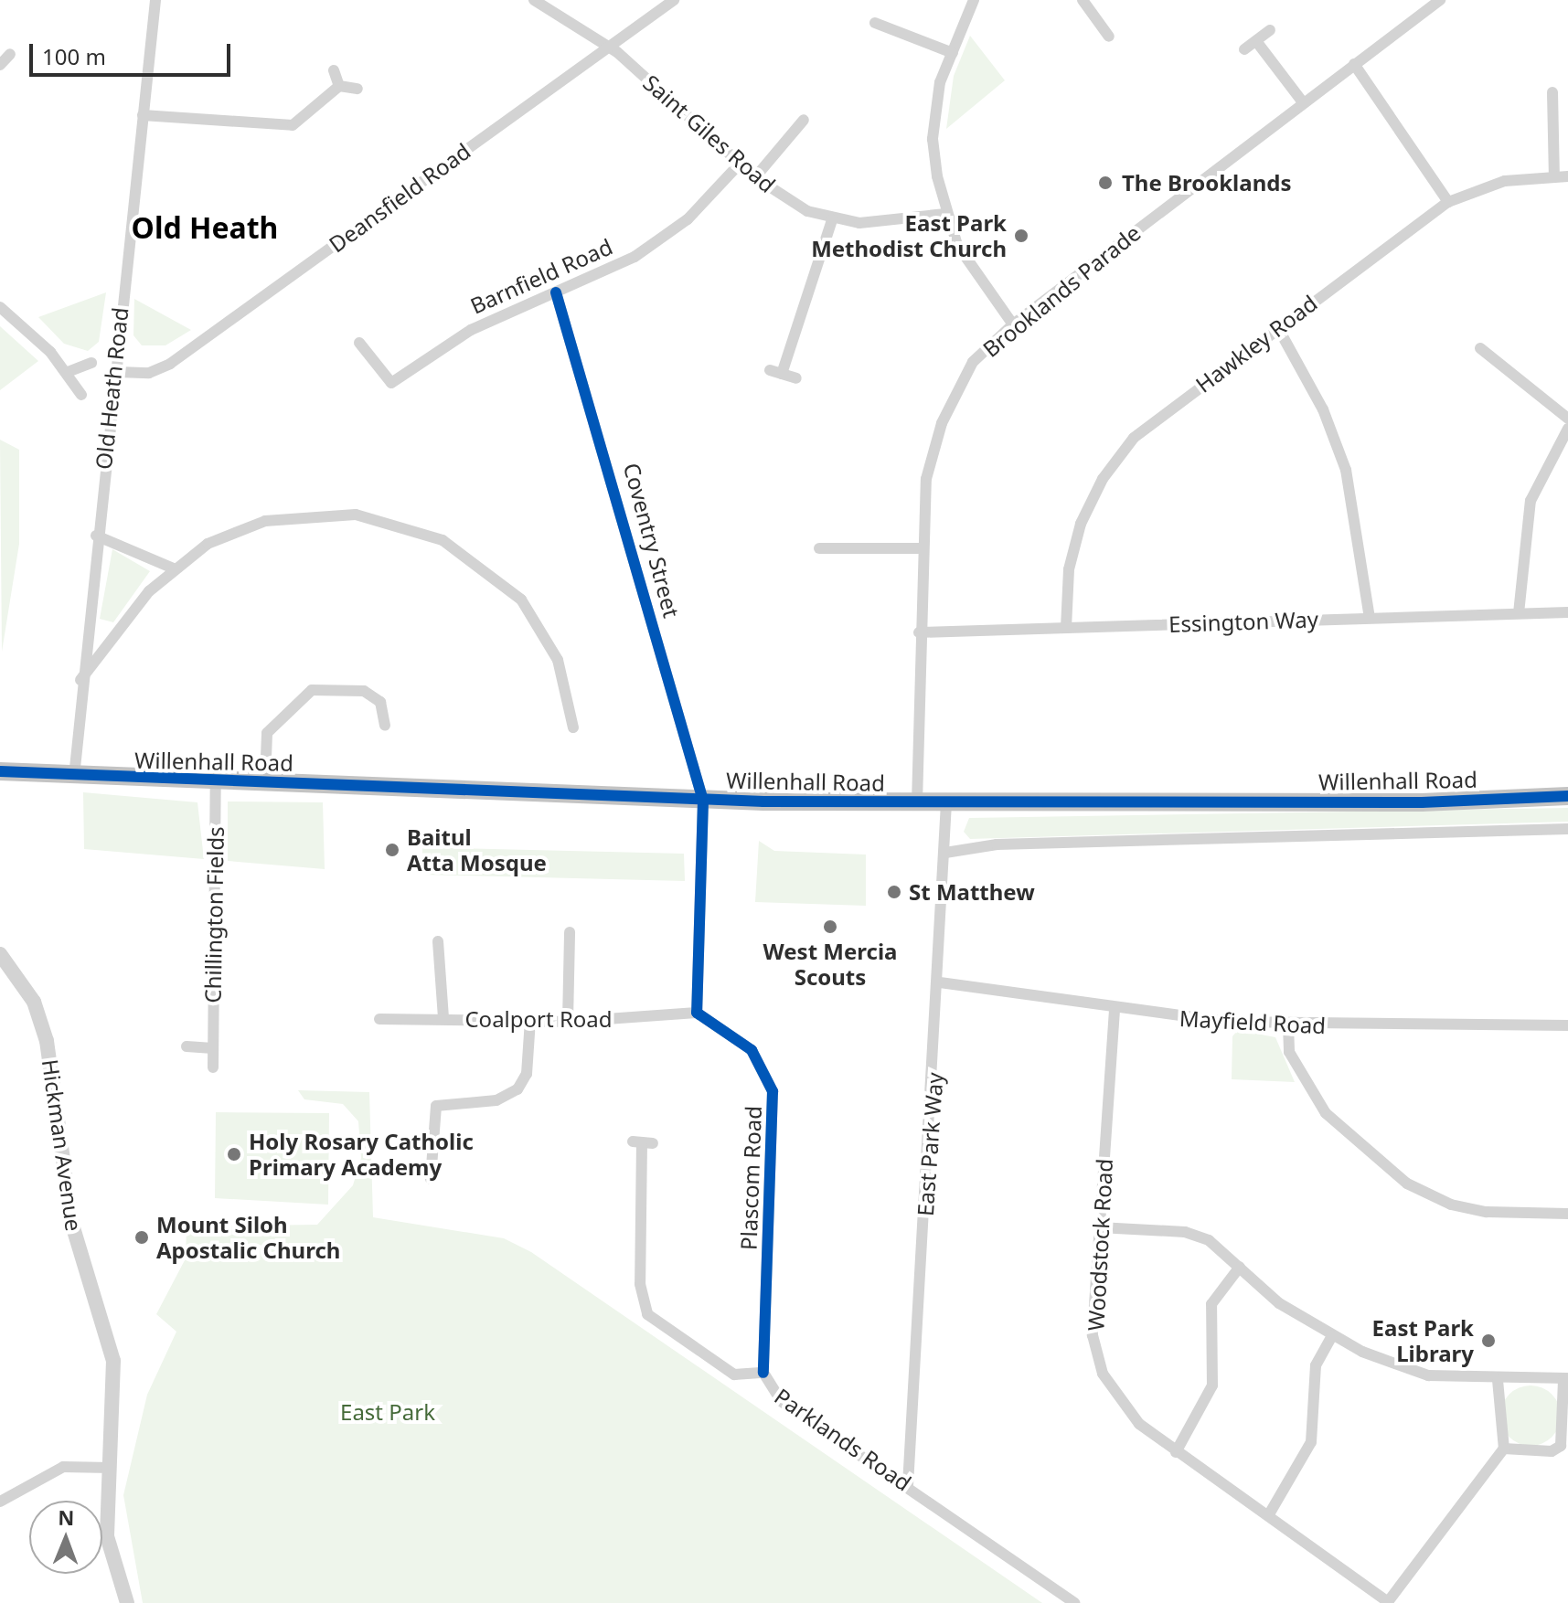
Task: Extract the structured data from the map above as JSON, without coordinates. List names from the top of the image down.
{
  "streets": {
    "highway": ["Willenhall Road"],
    "street": [
      "Saint Giles Road",
      "Deansfield Road",
      "Barnfield Road",
      "Brooklands Parade",
      "Hawkley Road",
      "Old Heath Road",
      "Coventry Street",
      "Essington Way",
      "Chillington Fields",
      "Coalport Road",
      "Mayfield Road",
      "East Park Way",
      "Hickman Avenue",
      "Plascom Road",
      "Woodstock Road",
      "Parklands Road"
    ]
  },
  "crossings": [
    ["Saint Giles Road", "Deansfield Road"],
    ["Saint Giles Road", "Barnfield Road"],
    ["Deansfield Road", "Old Heath Road"],
    ["Barnfield Road", "Coventry Street"],
    ["Brooklands Parade", "Essington Way"],
    ["Brooklands Parade", "Willenhall Road"],
    ["Hawkley Road", "Essington Way"],
    ["Old Heath Road", "Willenhall Road"],
    ["Coventry Street", "Willenhall Road"],
    ["Willenhall Road", "Chillington Fields"],
    ["Willenhall Road", "East Park Way"],
    ["Coalport Road", "Plascom Road"],
    ["Mayfield Road", "East Park Way"],
    ["Mayfield Road", "Woodstock Road"],
    ["East Park Way", "Parklands Road"],
    ["Plascom Road", "Parklands Road"]
  ],
  "districts": ["Old Heath"],
  "parks": ["East Park"],
  "places": [
    "The Brooklands",
    "East Park Methodist Church",
    "Baitul Atta Mosque",
    "St Matthew",
    "West Mercia Scouts",
    "Holy Rosary Catholic Primary Academy",
    "Mount Siloh Apostalic Church",
    "East Park Library"
  ],
  "scale_bar": "100 m",
  "north": "top"
}
